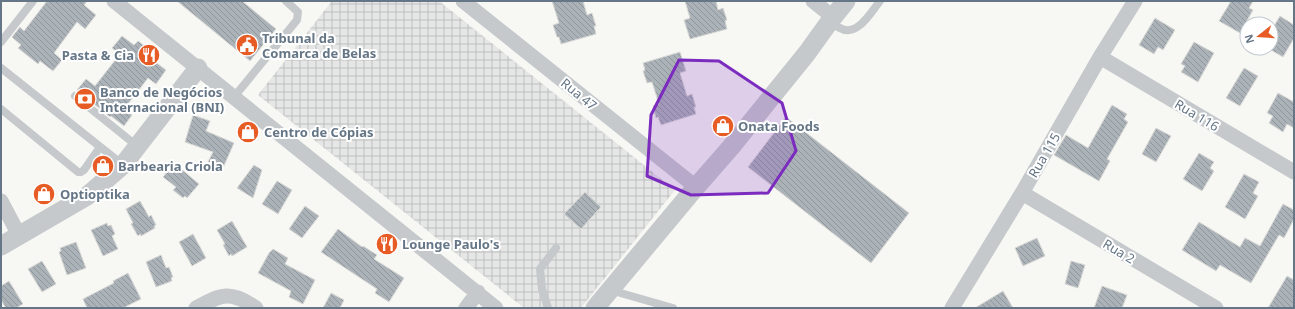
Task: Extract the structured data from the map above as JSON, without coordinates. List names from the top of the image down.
{
  "streets": {
    "street": [
      "Rua 47",
      "Rua 116",
      "Rua 115",
      "Rua 2"
    ]
  },
  "crossings": [
    ["Rua 116", "Rua 115"],
    ["Rua 115", "Rua 2"]
  ],
  "places": {
    "public building": ["Tribunal da Comarca de Belas"],
    "restaurant": ["Pasta & Cia", "Lounge Paulo's"],
    "bank": ["Banco de Negócios Internacional (BNI)"],
    "shop": [
      "Onata Foods",
      "Centro de Cópias",
      "Barbearia Criola",
      "Optioptika"
    ]
  },
  "north": "left"
}
